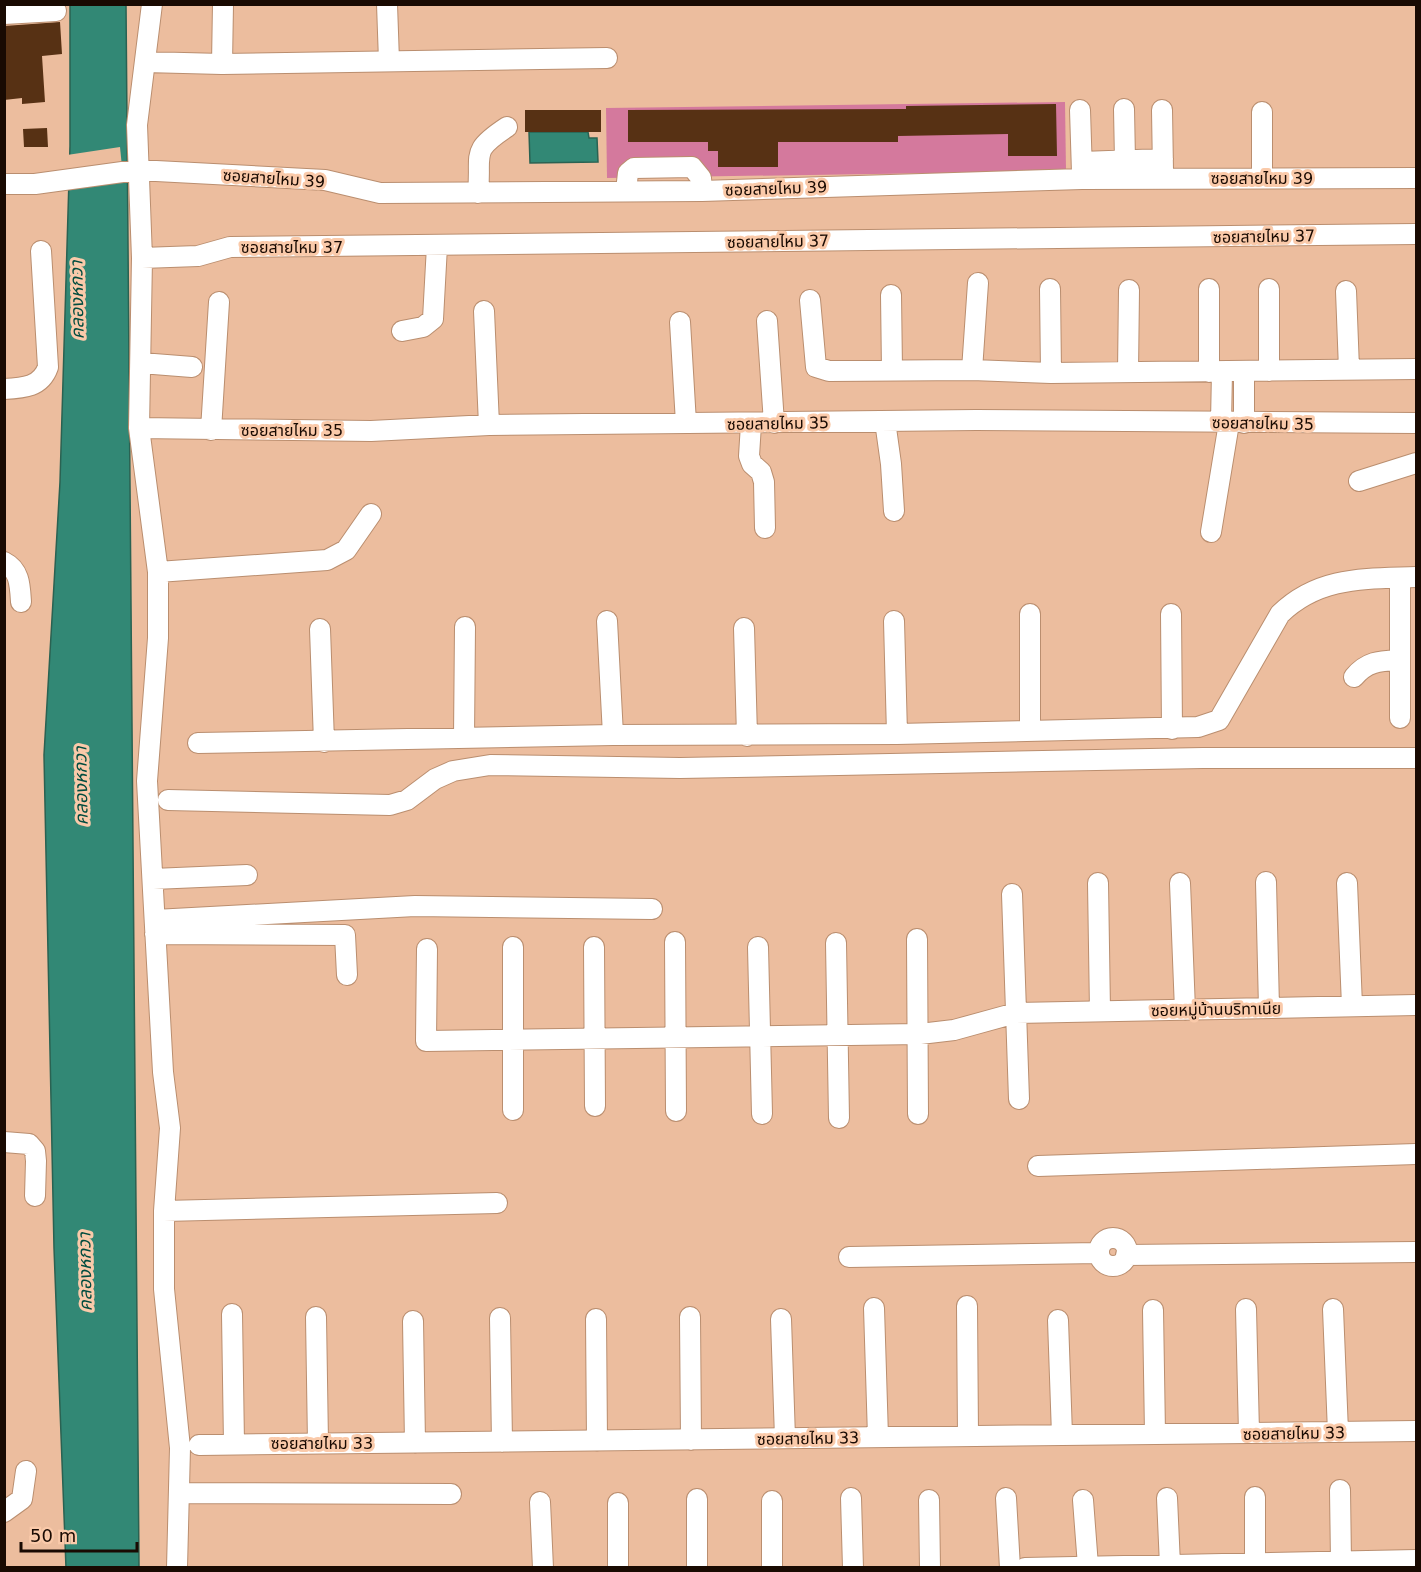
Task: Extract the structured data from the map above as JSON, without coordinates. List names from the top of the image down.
{
  "streets": {
    "street": [
      "ซอยสายไหม 39",
      "ซอยสายไหม 37",
      "ซอยสายไหม 35",
      "ซอยหมู่บ้านบริทาเนีย",
      "ซอยสายไหม 33"
    ]
  },
  "water": ["คลองหกวา"],
  "scale_bar": "50 m"
}
